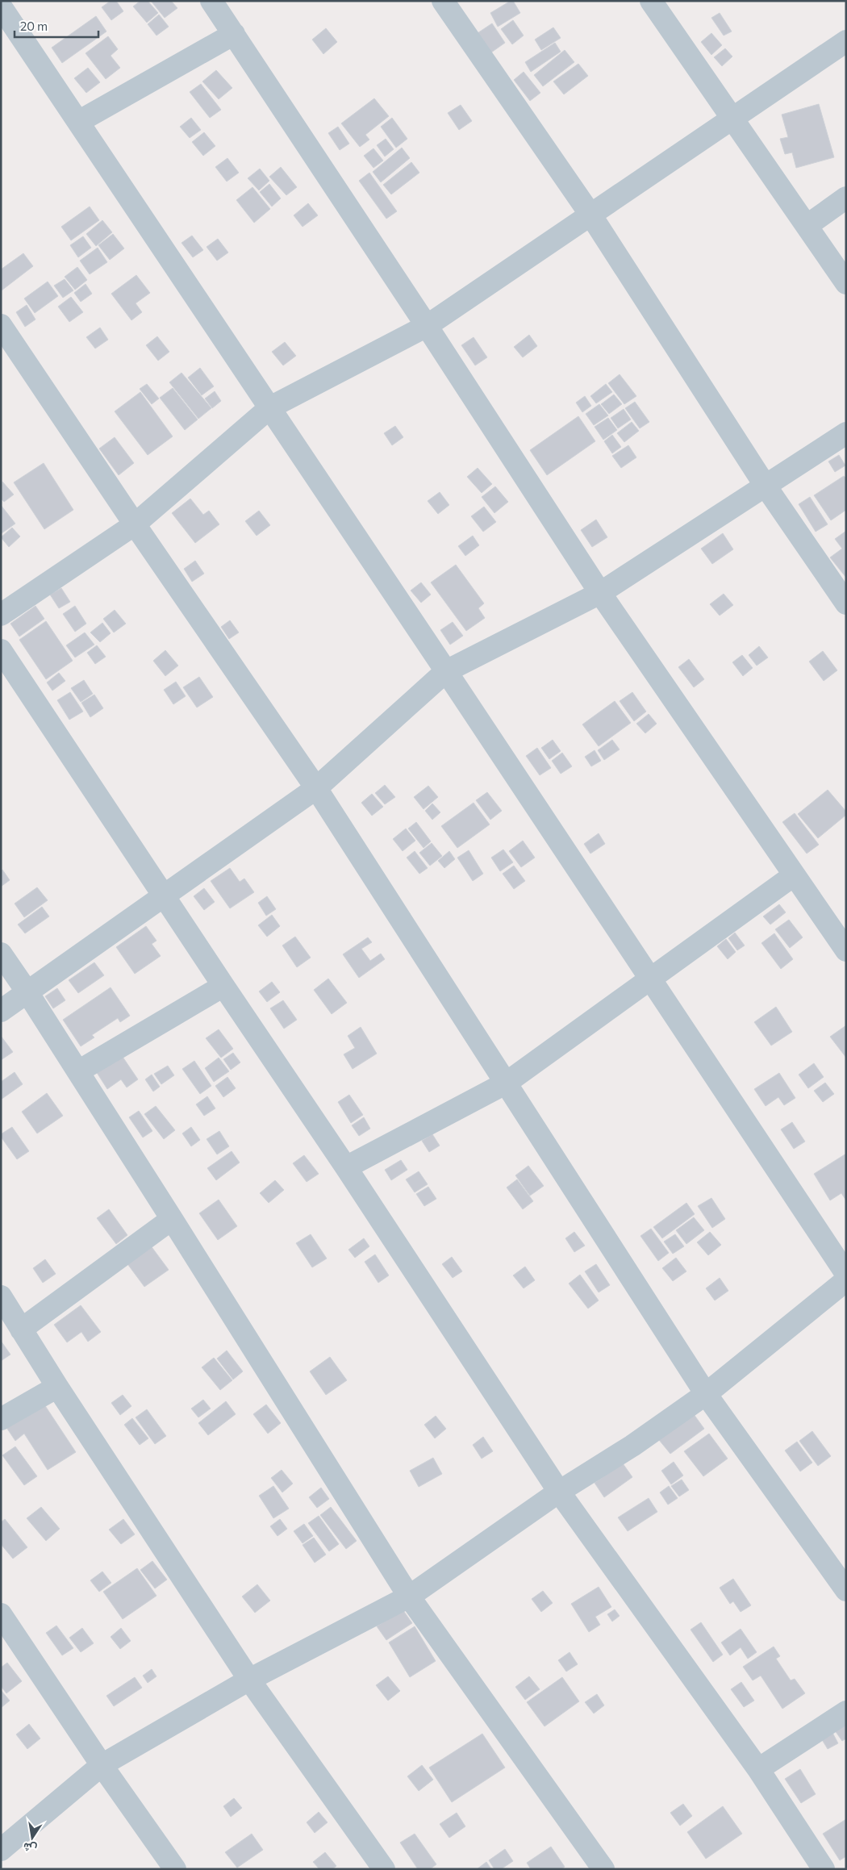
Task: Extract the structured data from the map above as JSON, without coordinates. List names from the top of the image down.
{
  "scale_bar": "20 m",
  "north": "bottom"
}
